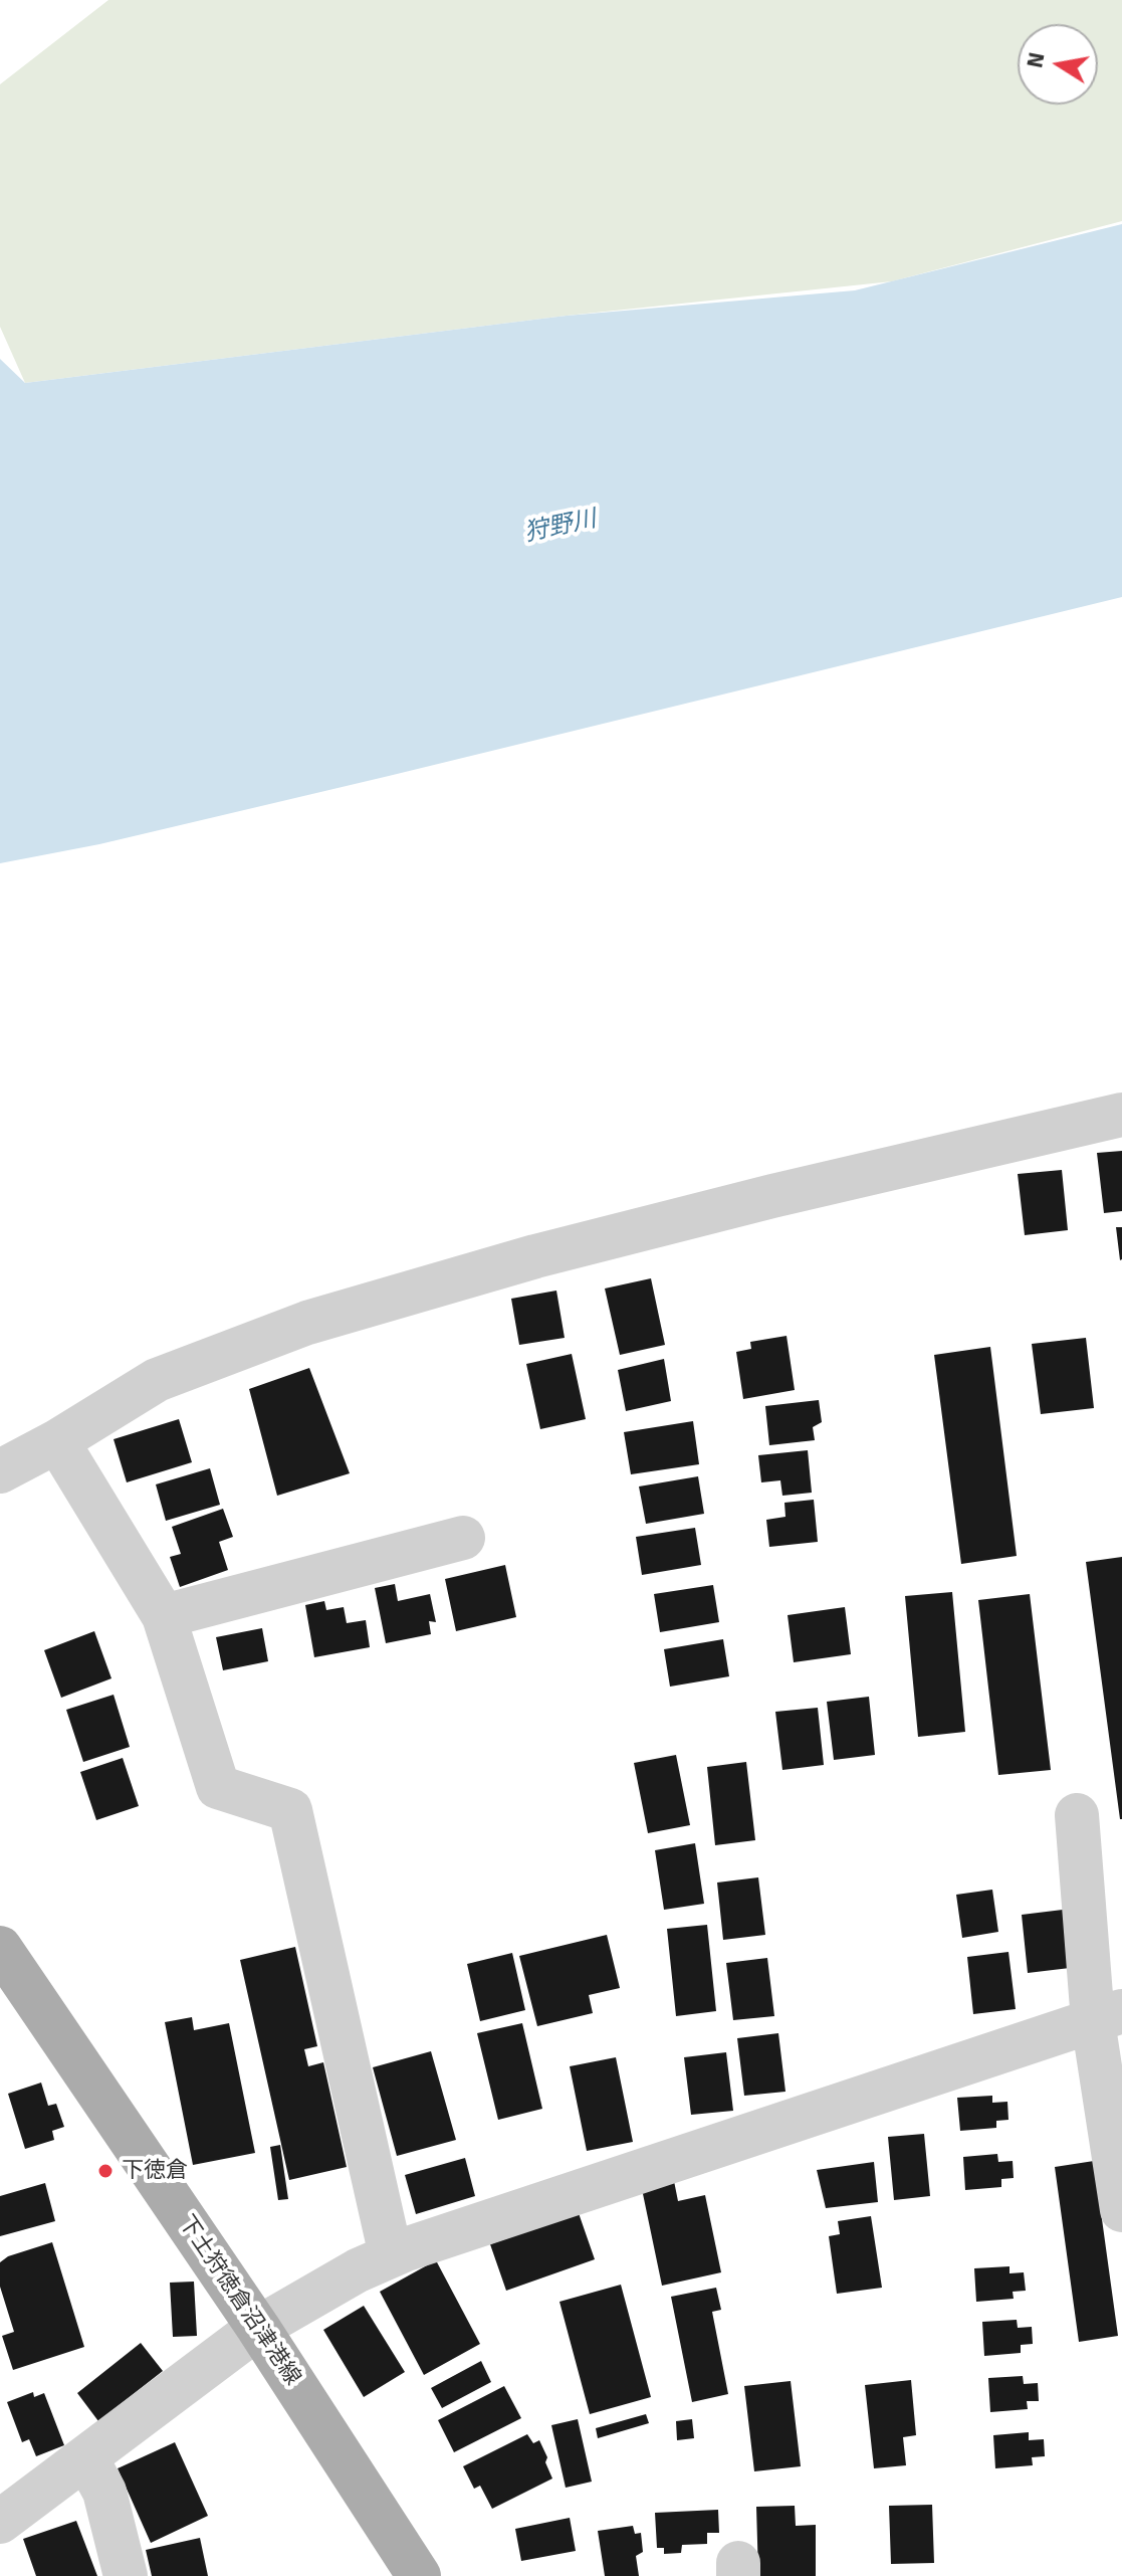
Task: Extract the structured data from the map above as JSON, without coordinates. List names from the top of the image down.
{
  "streets": {
    "main road": ["下土狩徳倉沼津港線"]
  },
  "water": ["狩野川"],
  "places": ["下徳倉"],
  "north": "left"
}
